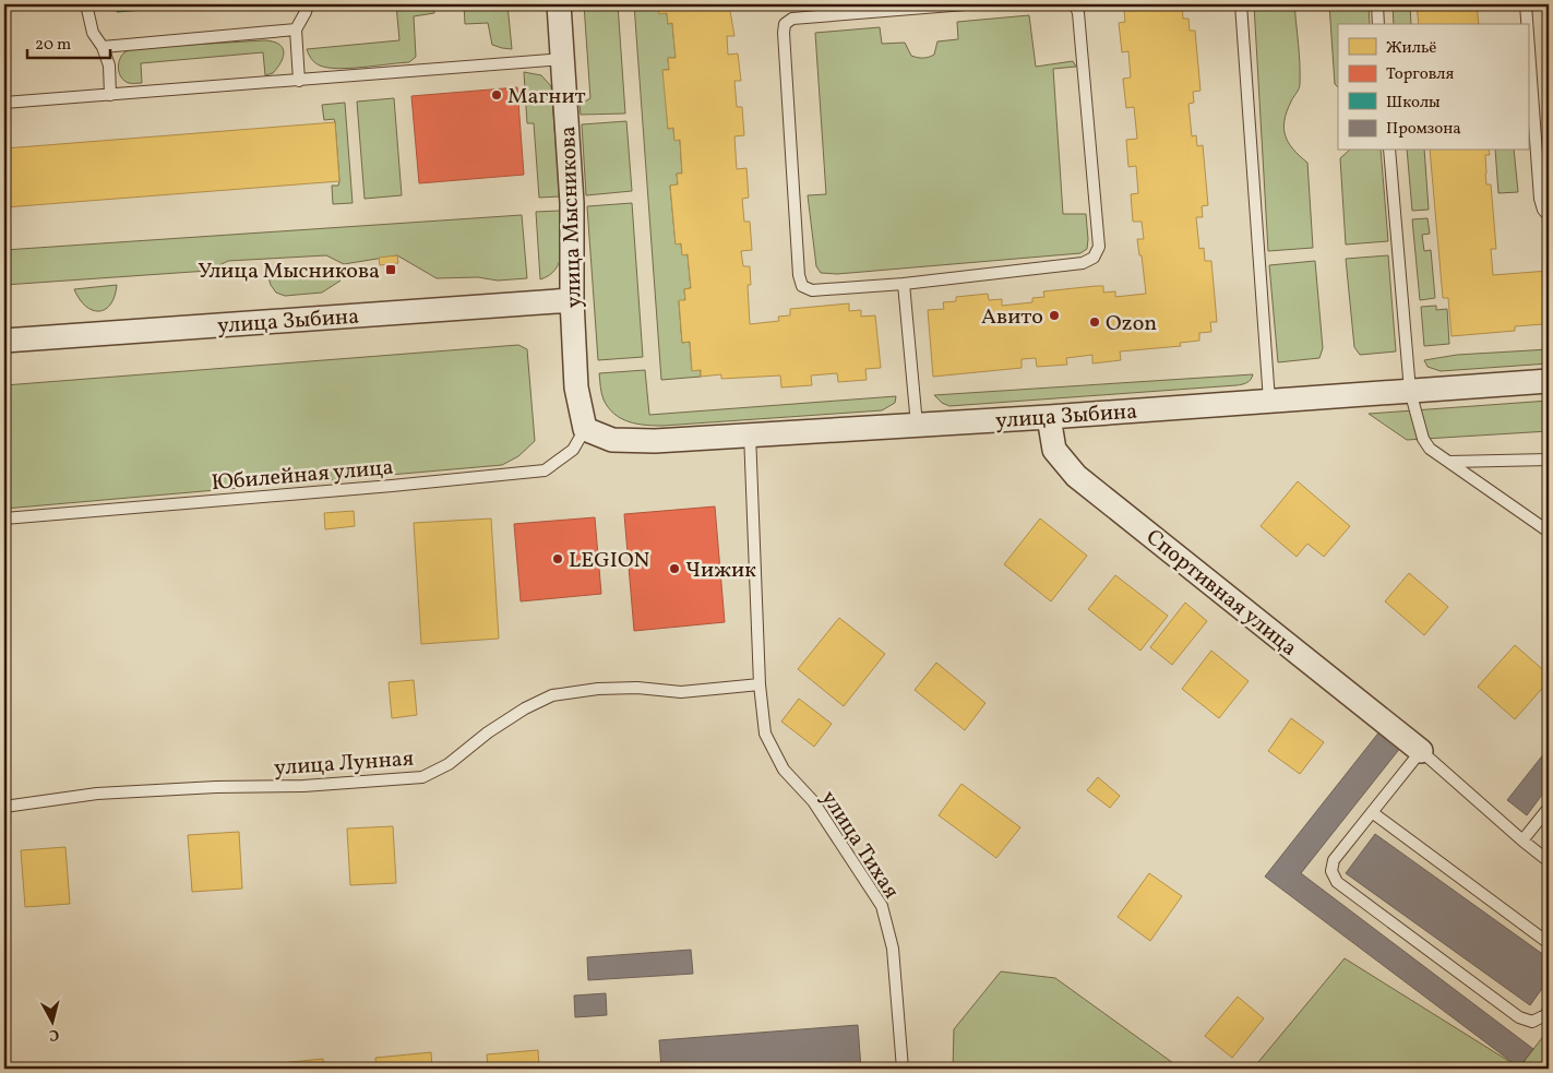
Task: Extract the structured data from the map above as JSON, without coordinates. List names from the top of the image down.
{
  "streets": {
    "street": ["улица Мысникова", "улица Зыбина", "Спортивная улица"],
    "lane": ["Юбилейная улица", "улица Лунная", "улица Тихая"]
  },
  "crossings": [
    ["улица Мысникова", "улица Зыбина"],
    ["улица Мысникова", "Юбилейная улица"],
    ["улица Зыбина", "Юбилейная улица"],
    ["улица Зыбина", "Спортивная улица"],
    ["улица Зыбина", "улица Тихая"],
    ["улица Лунная", "улица Тихая"]
  ],
  "places": {
    "other": [
      "Магнит",
      "Авито",
      "Ozon",
      "LEGION",
      "Чижик"
    ],
    "transit": ["Улица Мысникова"]
  },
  "legend": [
    "Жильё",
    "Торговля",
    "Школы",
    "Промзона"
  ],
  "scale_bar": "20 m",
  "north": "bottom"
}
